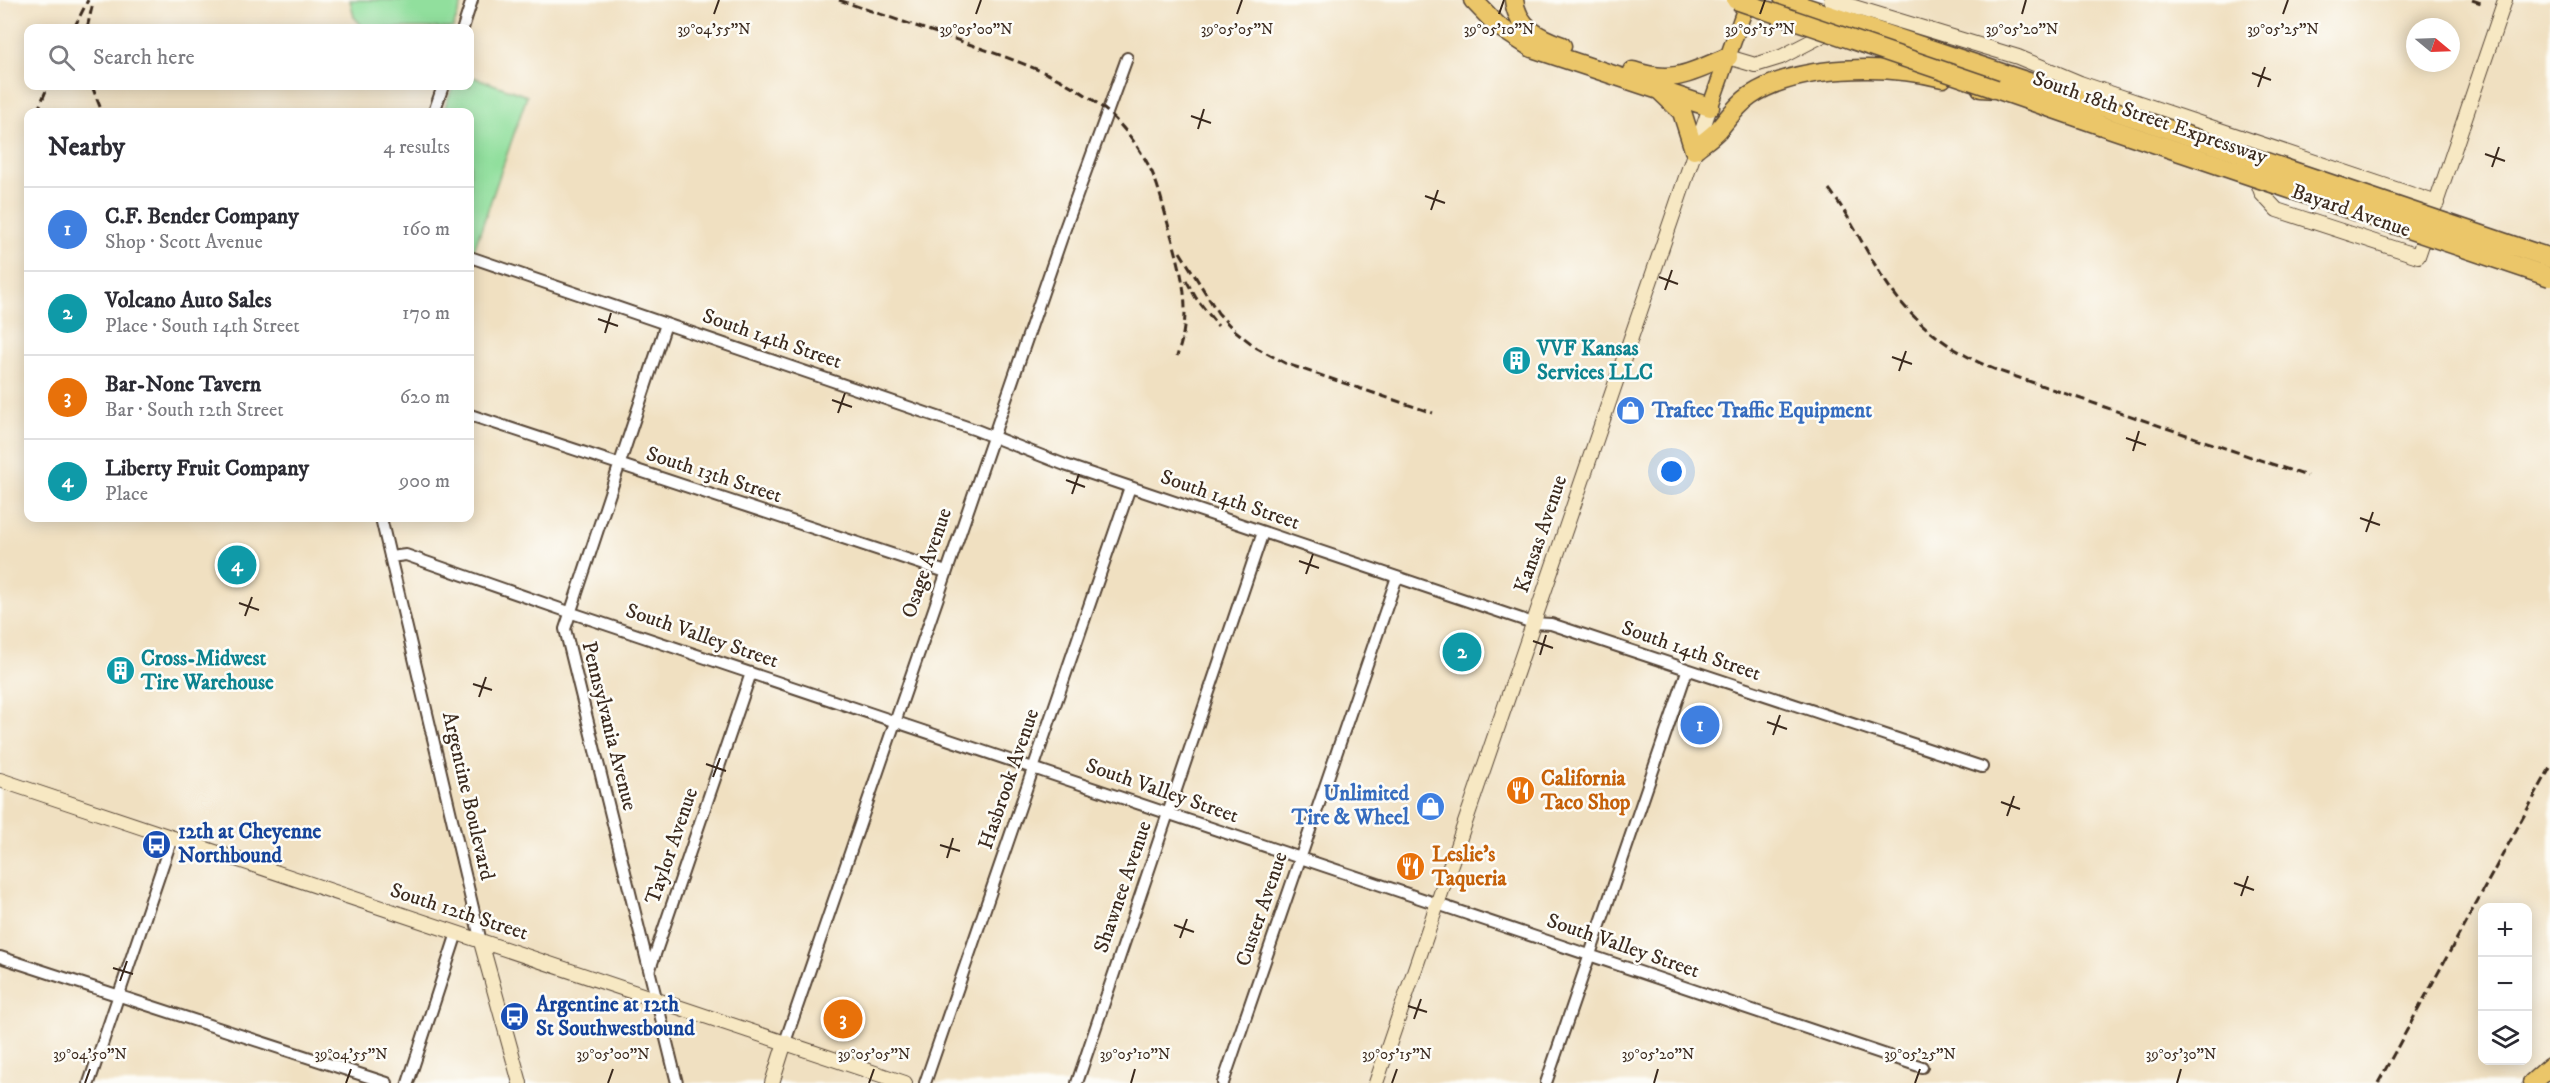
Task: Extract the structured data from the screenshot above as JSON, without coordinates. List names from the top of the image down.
{
  "streets": {
    "highway": ["South 18th Street Expressway"],
    "main road": ["Kansas Avenue"],
    "street": [
      "Bayard Avenue",
      "South 14th Street",
      "South 13th Street",
      "Osage Avenue",
      "South Valley Street",
      "Pennsylvania Avenue",
      "Hasbrook Avenue",
      "Argentine Boulevard",
      "Taylor Avenue",
      "Shawnee Avenue",
      "Custer Avenue",
      "South 12th Street"
    ]
  },
  "crossings": [
    ["Bayard Avenue", "Kansas Avenue"],
    ["South 14th Street", "Kansas Avenue"],
    ["South 14th Street", "Osage Avenue"],
    ["South 14th Street", "Pennsylvania Avenue"],
    ["South 14th Street", "Hasbrook Avenue"],
    ["South 14th Street", "Shawnee Avenue"],
    ["South 14th Street", "Custer Avenue"],
    ["South 13th Street", "Osage Avenue"],
    ["South 13th Street", "Pennsylvania Avenue"],
    ["Kansas Avenue", "South Valley Street"],
    ["Osage Avenue", "South Valley Street"],
    ["Osage Avenue", "South 12th Street"],
    ["South Valley Street", "Pennsylvania Avenue"],
    ["South Valley Street", "Hasbrook Avenue"],
    ["South Valley Street", "Argentine Boulevard"],
    ["South Valley Street", "Taylor Avenue"],
    ["South Valley Street", "Shawnee Avenue"],
    ["South Valley Street", "Custer Avenue"],
    ["Pennsylvania Avenue", "Taylor Avenue"],
    ["Argentine Boulevard", "South 12th Street"]
  ],
  "places": {
    "building": ["VVF Kansas Services LLC", "Cross-Midwest Tire Warehouse"],
    "shop": ["Traftec Traffic Equipment", "Unlimited Tire & Wheel"],
    "restaurant": ["California Taco Shop", "Leslie's Taqueria"],
    "bus stop": ["12th at Cheyenne Northbound", "Argentine at 12th St Southwestbound"]
  },
  "north": "right",
  "page": {
    "search": "Search here",
    "heading": ["Nearby", "4 results"],
    "list": [
      {
        "mark": "1",
        "name": "C.F. Bender Company",
        "note": "Shop · Scott Avenue",
        "value": "160 m"
      },
      {
        "mark": "2",
        "name": "Volcano Auto Sales",
        "note": "Place · South 14th Street",
        "value": "170 m"
      },
      {
        "mark": "3",
        "name": "Bar-None Tavern",
        "note": "Bar · South 12th Street",
        "value": "620 m"
      },
      {
        "mark": "4",
        "name": "Liberty Fruit Company",
        "note": "Place",
        "value": "900 m"
      }
    ],
    "pins": [
      "4",
      "2",
      "1",
      "3"
    ],
    "map_buttons": ["+", "−"]
  },
  "coordinates": [
    "39°04'55\"N",
    "39°05'05\"N",
    "39°05'10\"N",
    "39°05'20\"N",
    "39°05'25\"N",
    "39°05'00\"N",
    "39°05'15\"N",
    "39°04'50\"N",
    "39°05'30\"N"
  ]
}
